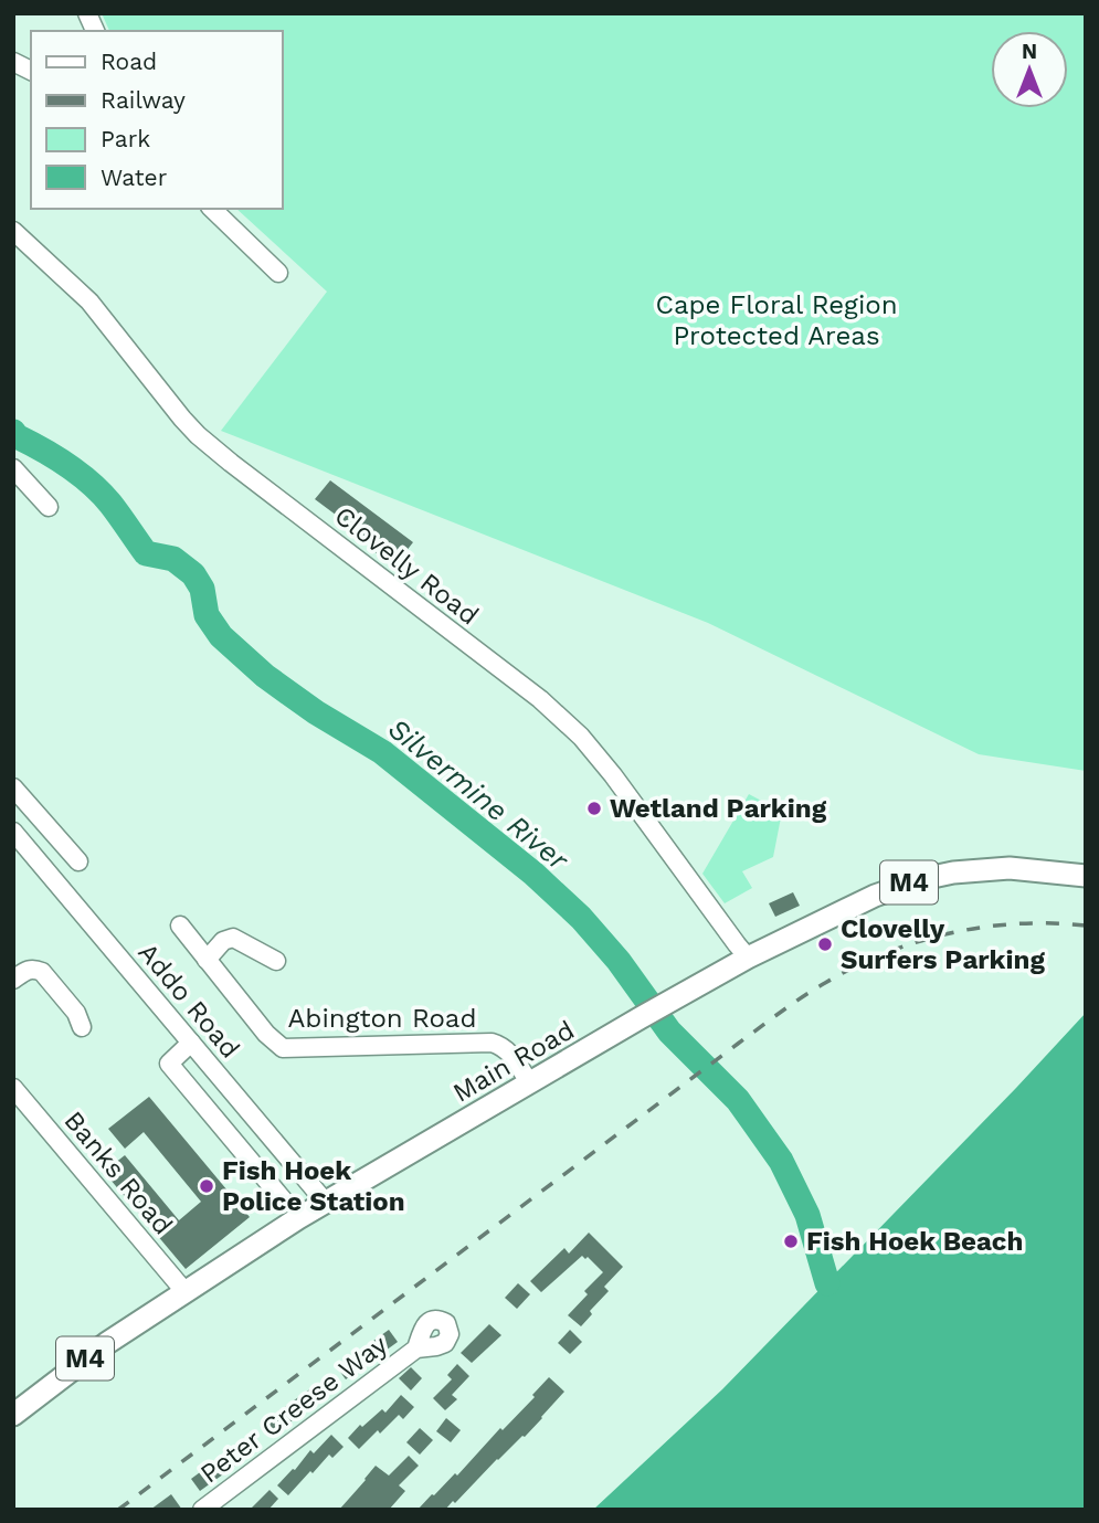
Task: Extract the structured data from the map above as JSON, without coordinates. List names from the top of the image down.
{
  "streets": {
    "main road": ["M4", "Main Road"],
    "street": [
      "Clovelly Road",
      "Addo Road",
      "Abington Road",
      "Banks Road",
      "Peter Creese Way"
    ]
  },
  "crossings": [
    ["Clovelly Road", "Main Road"],
    ["Addo Road", "Main Road"],
    ["Abington Road", "Main Road"],
    ["Main Road", "Banks Road"]
  ],
  "water": ["Silvermine River"],
  "parks": ["Cape Floral Region Protected Areas"],
  "places": [
    "Wetland Parking",
    "Clovelly Surfers Parking",
    "Fish Hoek Police Station",
    "Fish Hoek Beach"
  ],
  "legend": [
    "Road",
    "Railway",
    "Park",
    "Water"
  ],
  "north": "top"
}
